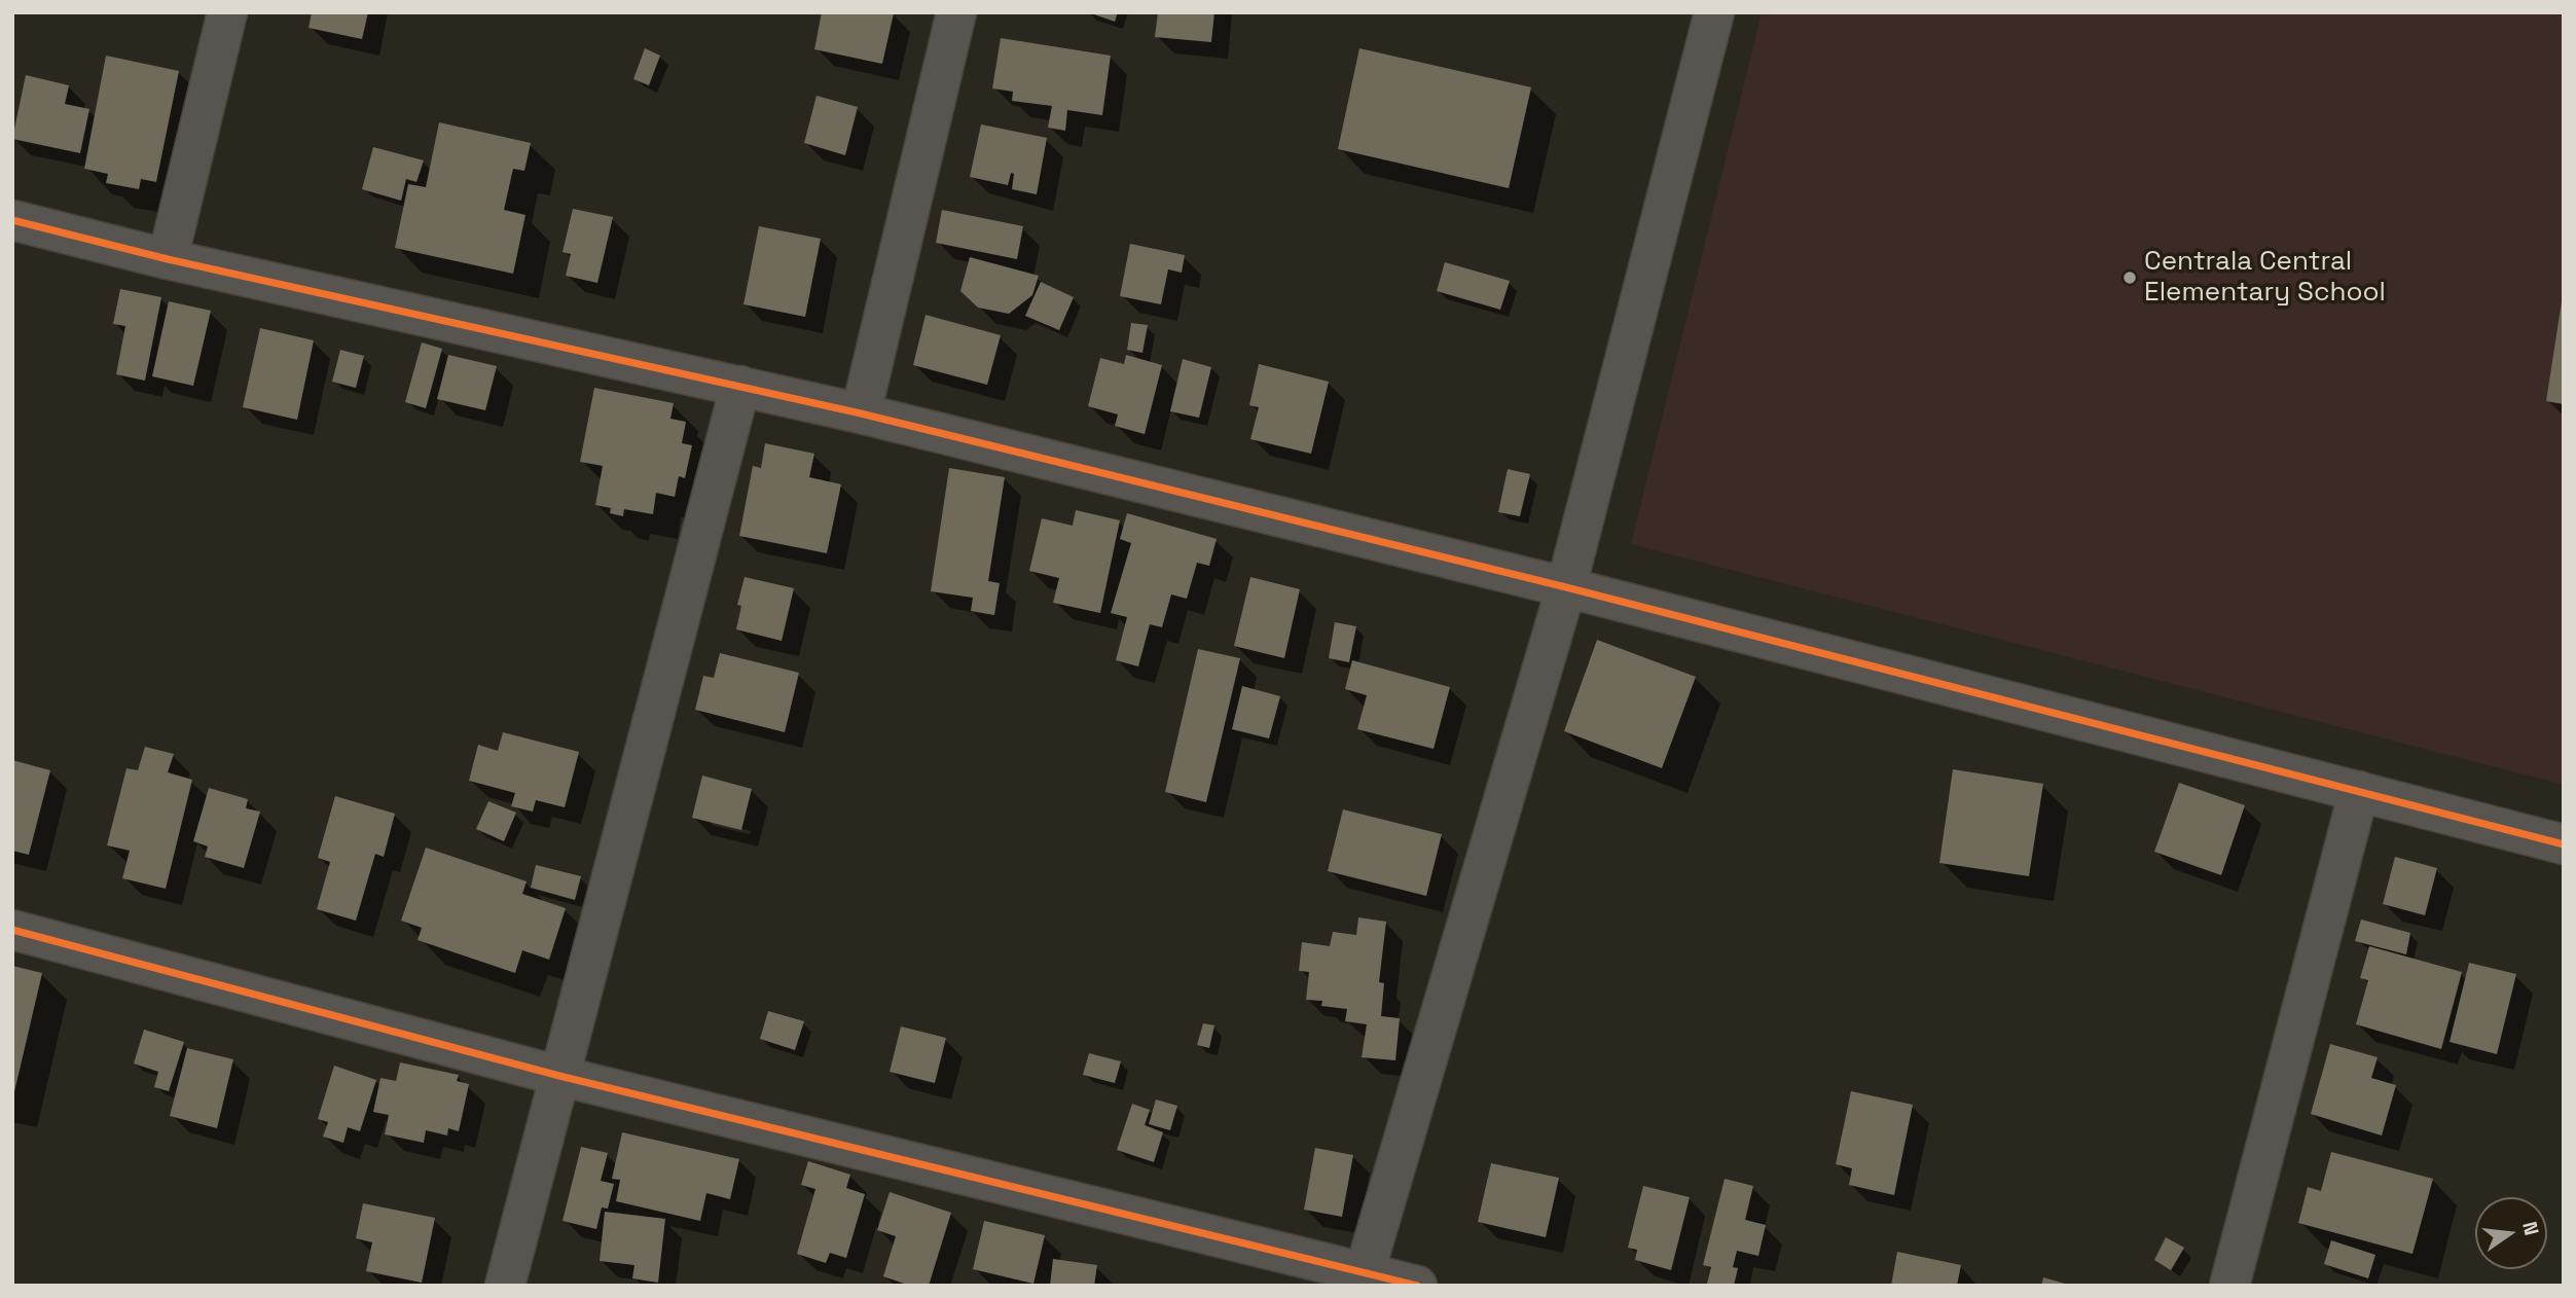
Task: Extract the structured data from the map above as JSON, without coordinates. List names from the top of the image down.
{
  "places": ["Centrala Central Elementary School"],
  "north": "right"
}
